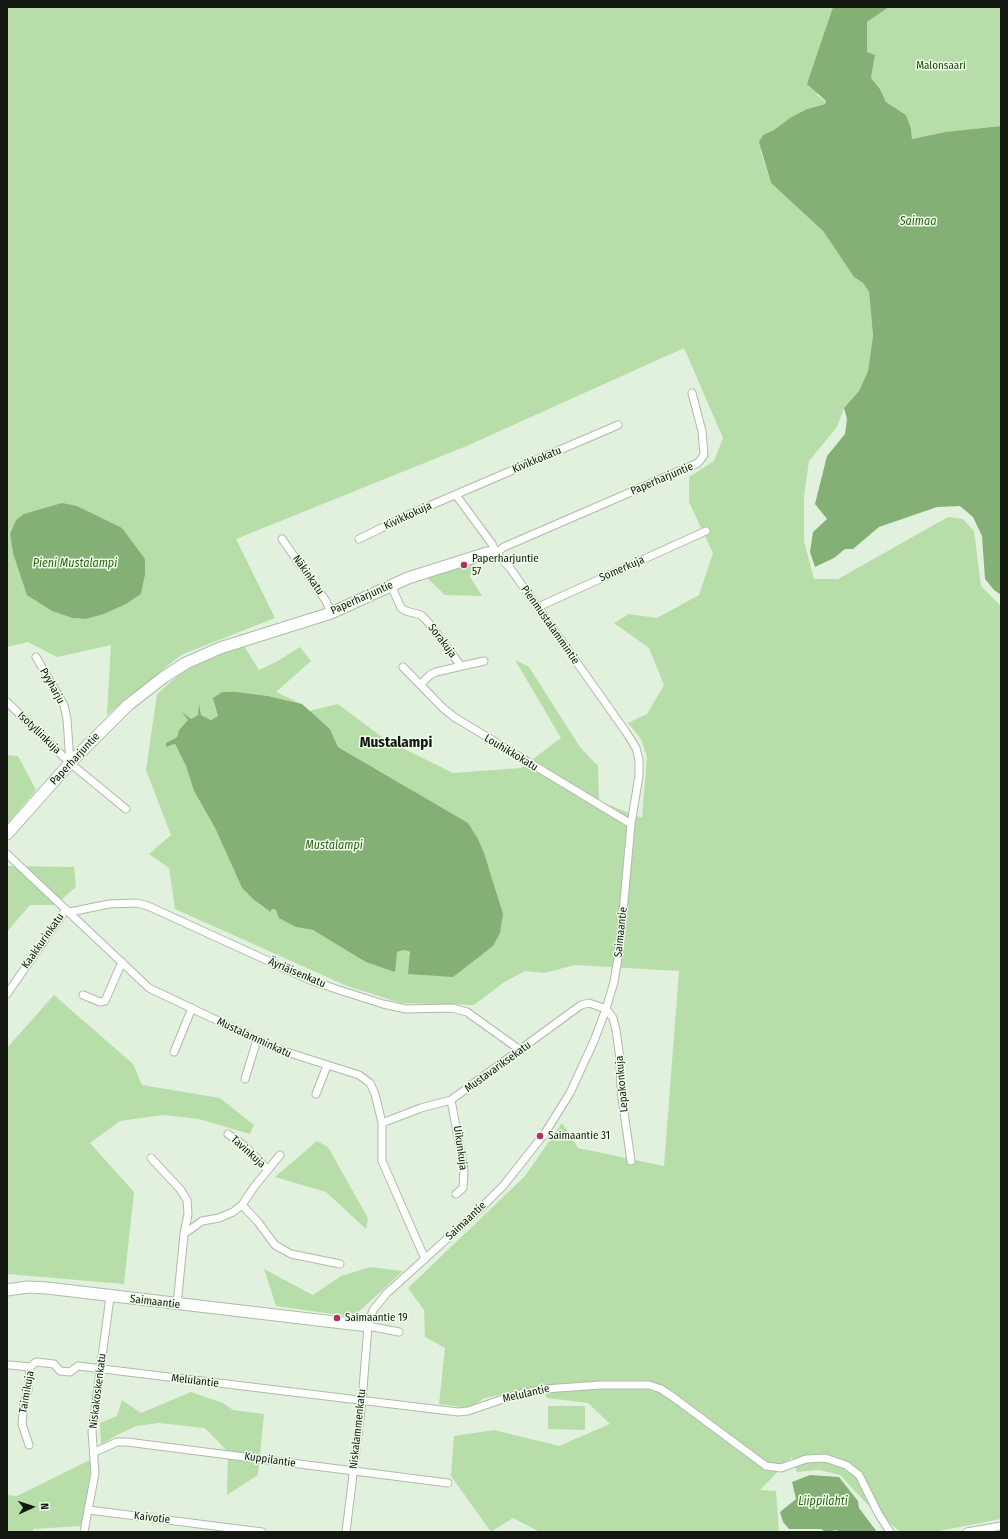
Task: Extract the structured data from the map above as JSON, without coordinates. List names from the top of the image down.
{
  "streets": {
    "street": [
      "Kivikkokatu",
      "Paperharjuntie",
      "Kivikkokuja",
      "Somerkuja",
      "Näkinkatu",
      "Pienmustalammintie",
      "Sorakuja",
      "Pyyharju",
      "Isotyllinkuja",
      "Louhikkokatu",
      "Saimaantie",
      "Kaakkurinkatu",
      "Äyriäisenkatu",
      "Mustalamminkatu",
      "Mustavariksekatu",
      "Lepakonkuja",
      "Uikunkuja",
      "Tavinkuja",
      "Melulantie",
      "Niskakoskenkatu",
      "Taimikuja",
      "Niskalammenkatu",
      "Kuppilantie",
      "Kaivotie"
    ]
  },
  "crossings": [
    ["Kivikkokatu", "Kivikkokuja"],
    ["Kivikkokatu", "Pienmustalammintie"],
    ["Paperharjuntie", "Näkinkatu"],
    ["Paperharjuntie", "Pienmustalammintie"],
    ["Paperharjuntie", "Sorakuja"],
    ["Paperharjuntie", "Pyyharju"],
    ["Paperharjuntie", "Isotyllinkuja"],
    ["Kivikkokuja", "Pienmustalammintie"],
    ["Somerkuja", "Pienmustalammintie"],
    ["Pienmustalammintie", "Saimaantie"],
    ["Pyyharju", "Isotyllinkuja"],
    ["Louhikkokatu", "Saimaantie"],
    ["Saimaantie", "Mustalamminkatu"],
    ["Saimaantie", "Mustavariksekatu"],
    ["Saimaantie", "Lepakonkuja"],
    ["Saimaantie", "Niskakoskenkatu"],
    ["Saimaantie", "Niskalammenkatu"],
    ["Kaakkurinkatu", "Äyriäisenkatu"],
    ["Kaakkurinkatu", "Mustalamminkatu"],
    ["Äyriäisenkatu", "Mustalamminkatu"],
    ["Äyriäisenkatu", "Mustavariksekatu"],
    ["Mustalamminkatu", "Mustavariksekatu"],
    ["Mustavariksekatu", "Lepakonkuja"],
    ["Mustavariksekatu", "Uikunkuja"],
    ["Melulantie", "Niskakoskenkatu"],
    ["Melulantie", "Taimikuja"],
    ["Melulantie", "Niskalammenkatu"],
    ["Niskakoskenkatu", "Taimikuja"],
    ["Niskakoskenkatu", "Kuppilantie"],
    ["Niskakoskenkatu", "Kaivotie"],
    ["Niskalammenkatu", "Kuppilantie"]
  ],
  "districts": ["Mustalampi"],
  "water": [
    "Saimaa",
    "Pieni Mustalampi",
    "Mustalampi",
    "Liippilahti"
  ],
  "parks": ["Malonsaari"],
  "places": ["Paperharjuntie 57", "Saimaantie 31", "Saimaantie 19"],
  "north": "right"
}
